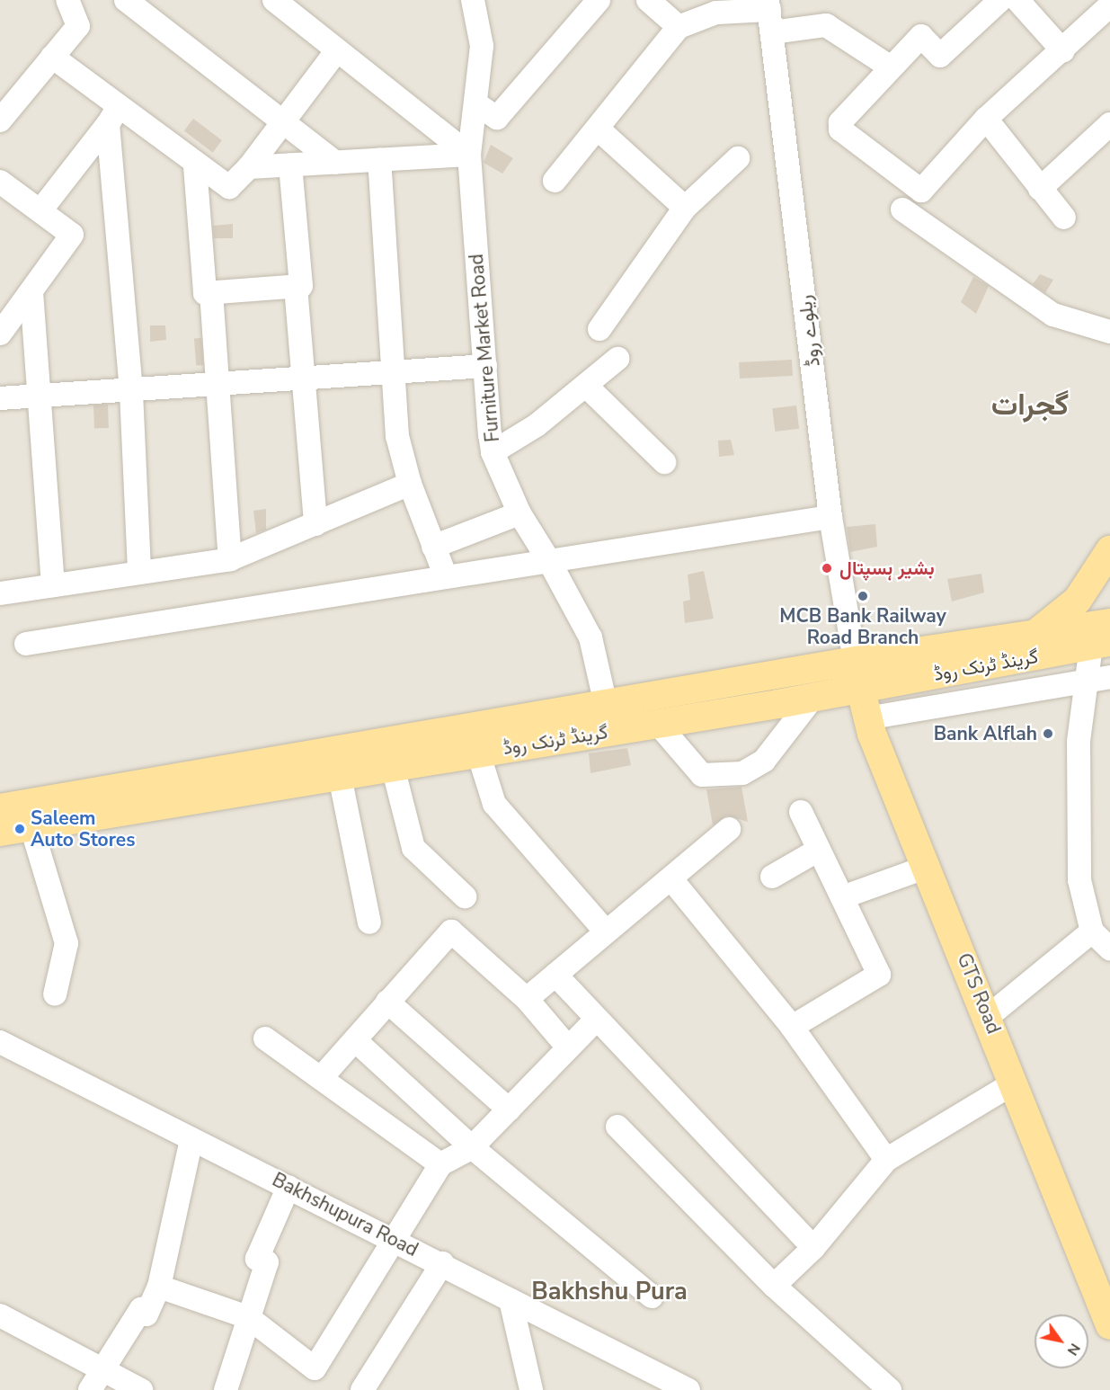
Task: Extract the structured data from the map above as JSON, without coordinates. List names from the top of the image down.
{
  "streets": {
    "main road": ["گرینڈ ٹرنک روڈ", "GTS Road"],
    "street": ["ریلوے روڈ", "Furniture Market Road", "Bakhshupura Road"]
  },
  "crossings": [
    ["ریلوے روڈ", "گرینڈ ٹرنک روڈ"],
    ["ریلوے روڈ", "GTS Road"],
    ["Furniture Market Road", "گرینڈ ٹرنک روڈ"],
    ["گرینڈ ٹرنک روڈ", "GTS Road"]
  ],
  "districts": ["گجرات", "Bakhshu Pura"],
  "places": [
    "بشیر ہسپتال",
    "MCB Bank Railway Road Branch",
    "Bank Alflah",
    "Saleem Auto Stores"
  ],
  "north": "bottom right"
}
